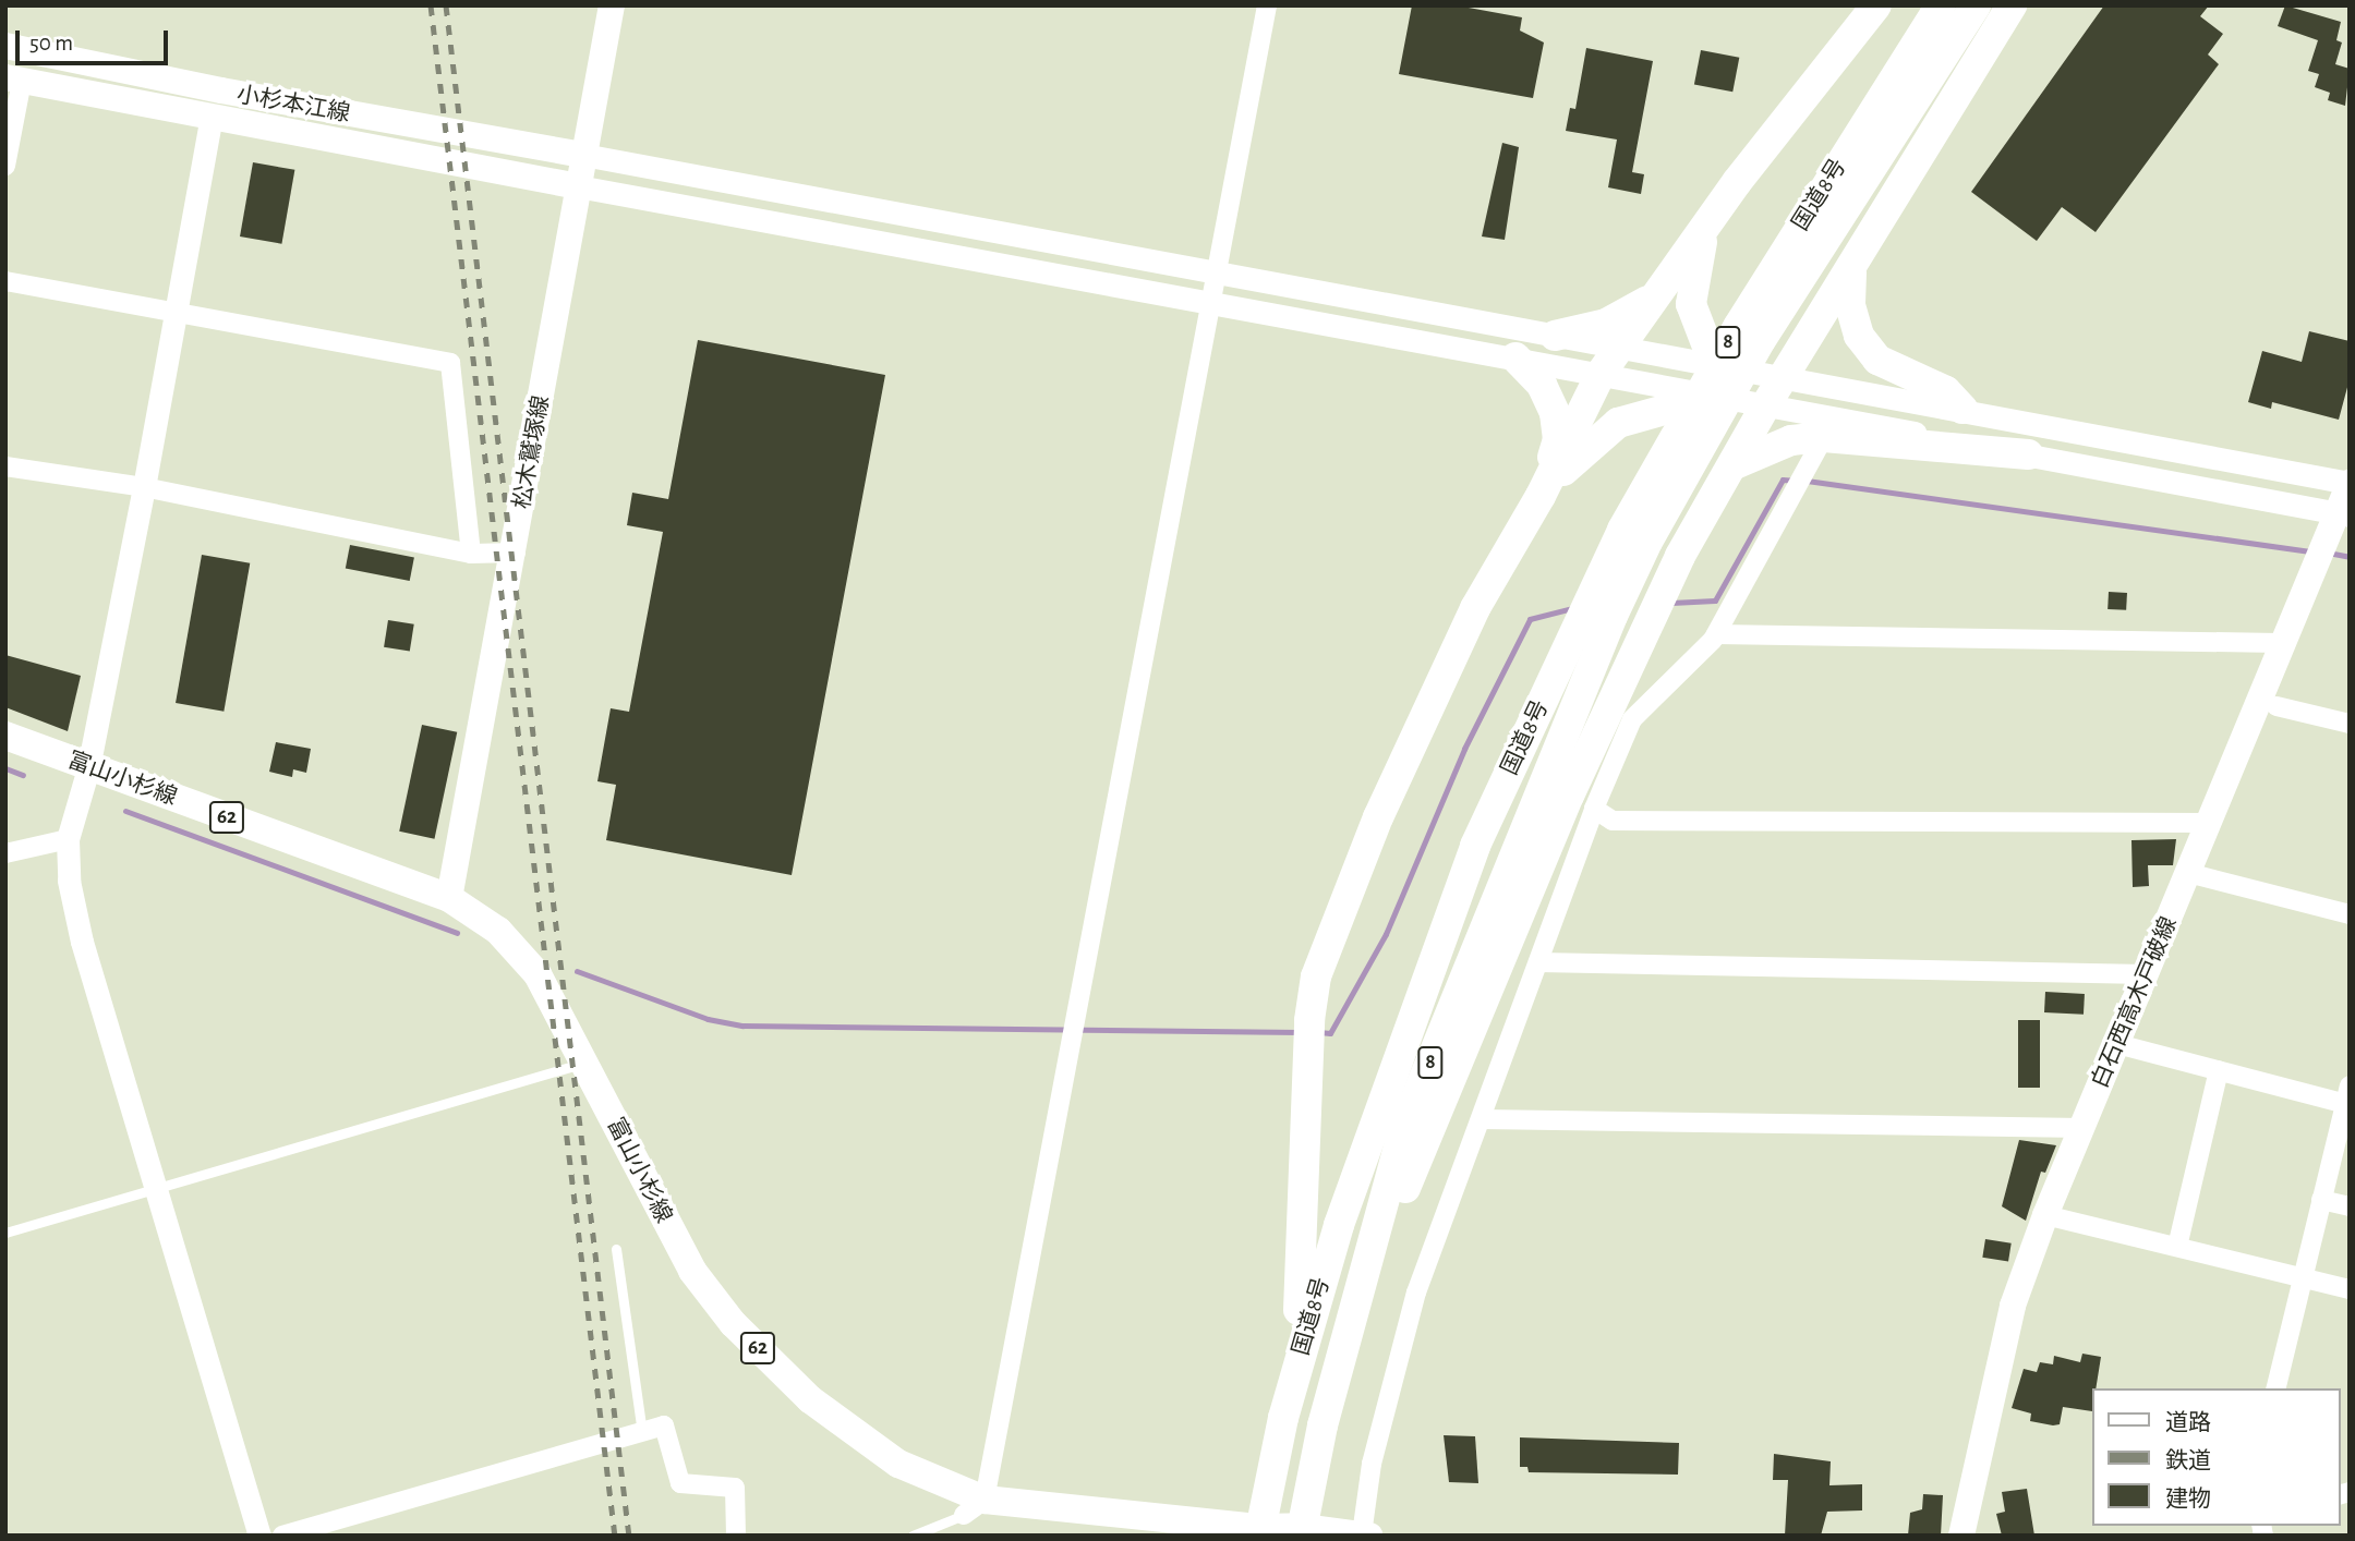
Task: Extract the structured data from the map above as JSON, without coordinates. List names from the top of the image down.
{
  "streets": {
    "highway": ["国道8号", "8"],
    "main road": [
      "小杉本江線",
      "松木鷲塚線",
      "富山小杉線",
      "62",
      "白石西高木戸破線"
    ]
  },
  "crossings": [
    ["小杉本江線", "松木鷲塚線"],
    ["国道8号", "富山小杉線"],
    ["松木鷲塚線", "富山小杉線"]
  ],
  "legend": ["道路", "鉄道", "建物"],
  "scale_bar": "50 m"
}
